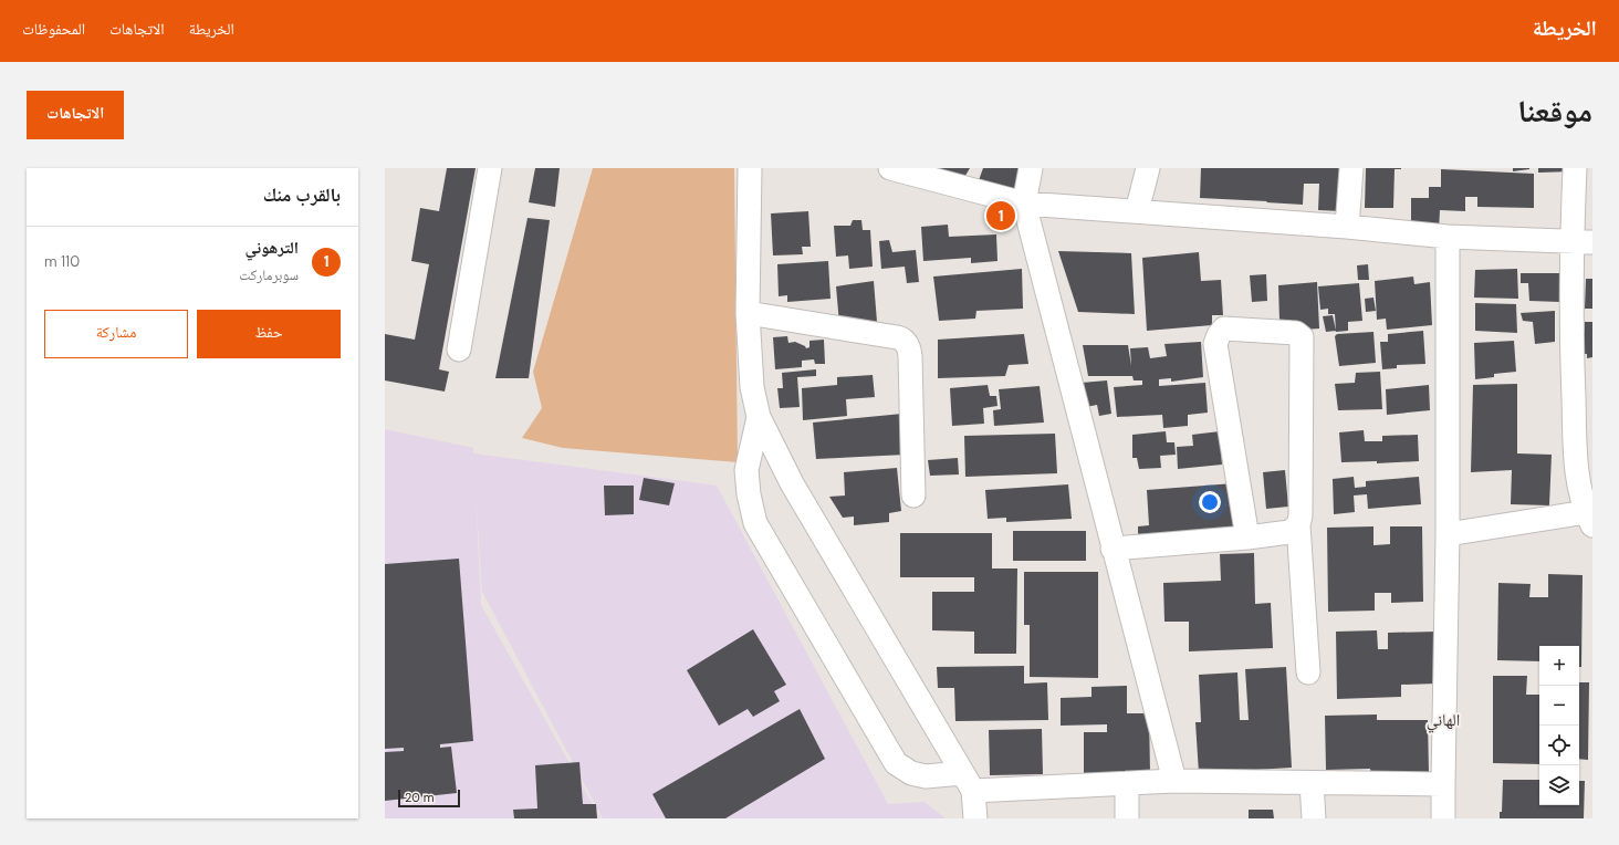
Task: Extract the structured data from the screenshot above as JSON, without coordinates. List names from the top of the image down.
{
  "districts": ["الهاني"],
  "scale_bar": "20 m",
  "page": {
    "header": "الخريطة",
    "nav": ["الخريطة", "الاتجاهات", "المحفوظات"],
    "title": "موقعنا",
    "buttons": [
      "الاتجاهات",
      ["حفظ", "مشاركة"]
    ],
    "heading": "بالقرب منك",
    "pins": "1",
    "list": [
      {
        "mark": "1",
        "name": "الترهوني",
        "note": "سوبرماركت",
        "value": "110 m"
      }
    ],
    "map_buttons": ["+", "−"],
    "scale": "20 m"
  }
}
